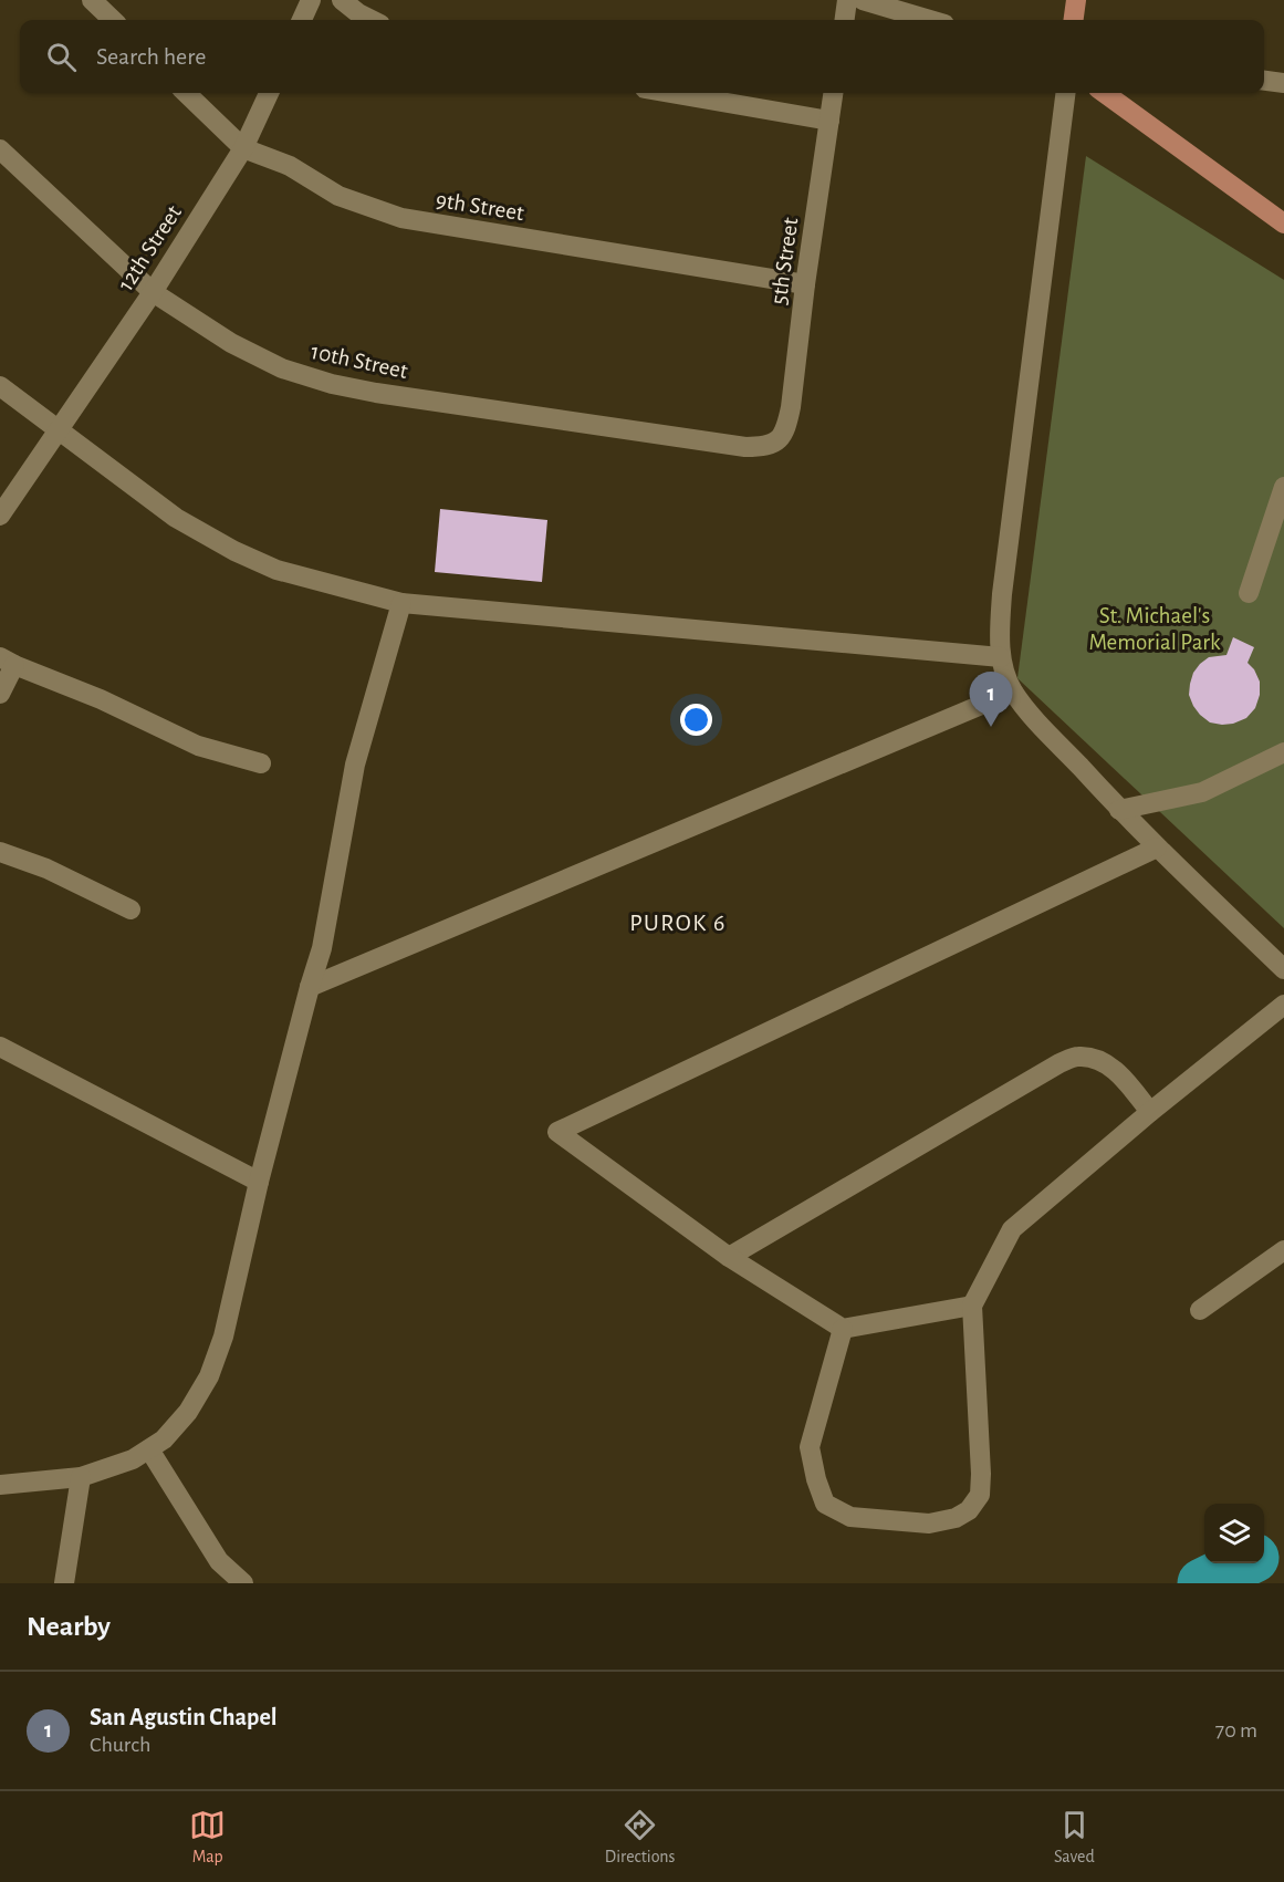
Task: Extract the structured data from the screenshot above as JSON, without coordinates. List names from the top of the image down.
{
  "streets": {
    "street": [
      "9th Street",
      "12th Street",
      "5th Street",
      "10th Street"
    ]
  },
  "crossings": [
    ["9th Street", "12th Street"],
    ["9th Street", "5th Street"],
    ["12th Street", "10th Street"],
    ["5th Street", "10th Street"]
  ],
  "districts": ["PUROK 6"],
  "parks": ["St. Michael's Memorial Park"],
  "page": {
    "search": "Search here",
    "pins": "1",
    "heading": "Nearby",
    "list": [
      {
        "mark": "1",
        "name": "San Agustin Chapel",
        "note": "Church",
        "value": "70 m"
      }
    ],
    "nav": ["Map", "Directions", "Saved"]
  }
}
